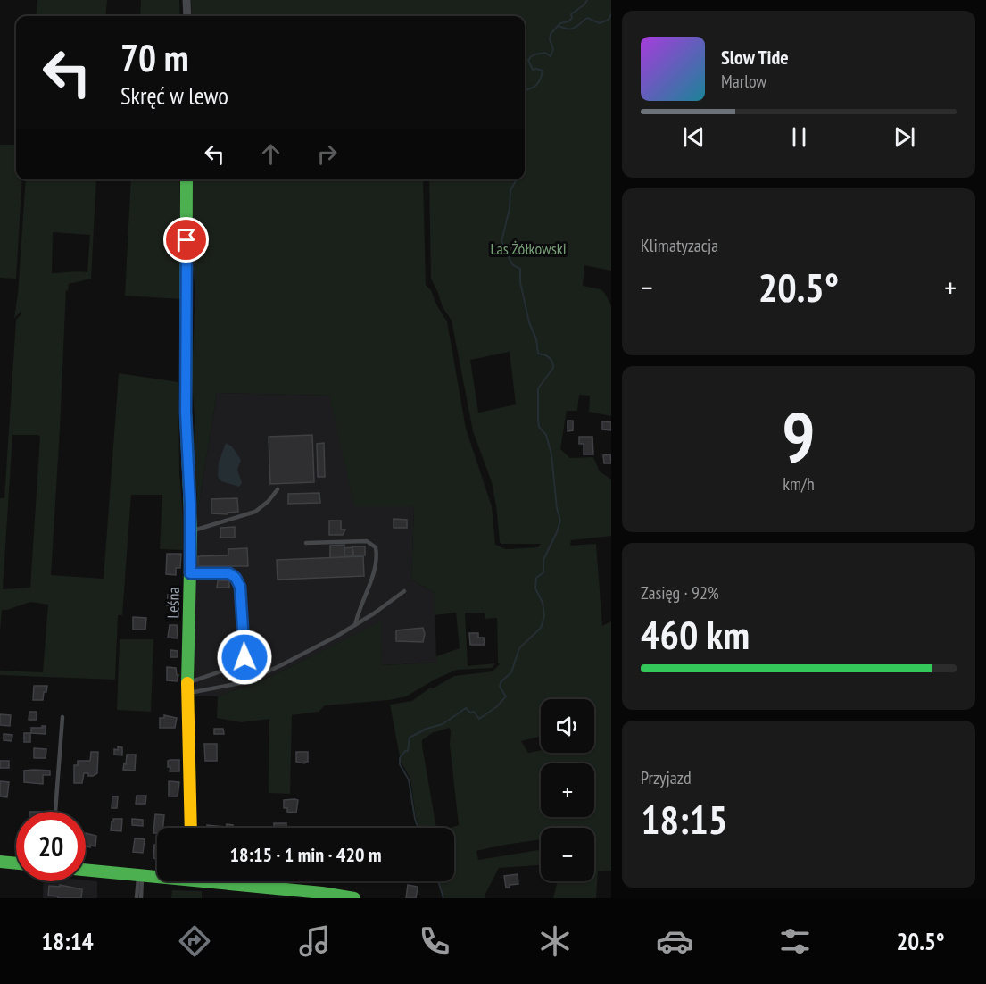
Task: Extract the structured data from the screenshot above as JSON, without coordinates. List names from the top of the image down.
{
  "streets": {
    "street": ["Leśna"]
  },
  "parks": ["Las Żółkowski"],
  "page": {
    "turn": ["70 m", "Skręć w lewo"],
    "song": ["Slow Tide", "Marlow"],
    "tile": [
      "Klimatyzacja",
      ["9", "km/h"],
      ["Zasięg · 92%", "460 km"],
      ["Przyjazd", "18:15"]
    ],
    "heat": ["−", "20.5°", "+"],
    "map_buttons": ["+", "−"],
    "limit": "20",
    "trip": "18:15 · 1 min · 420 m",
    "tabs": ["18:14", "20.5°"]
  }
}
